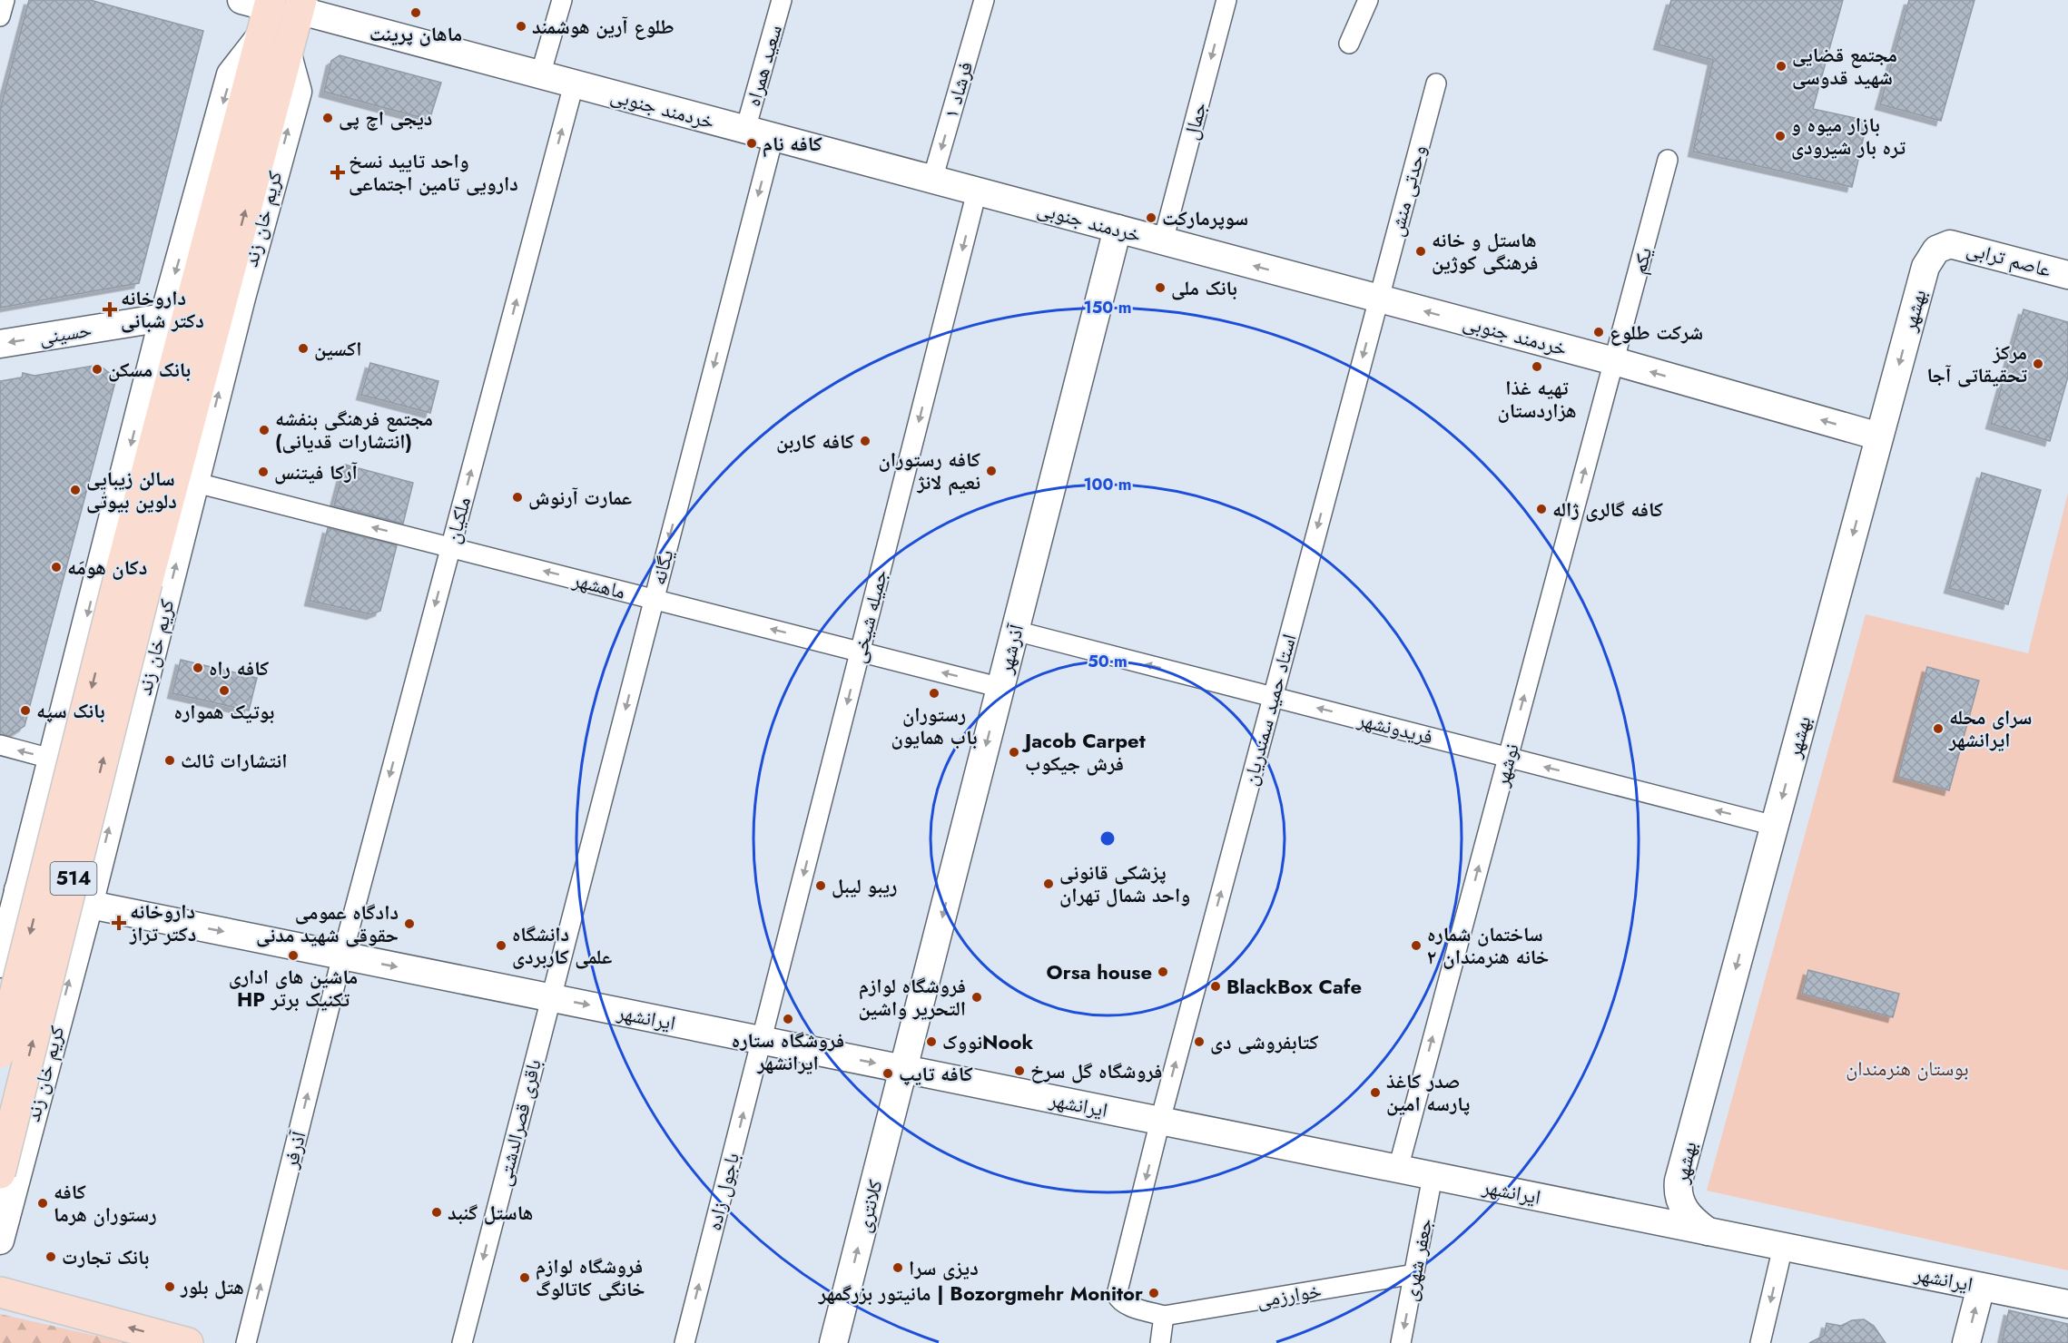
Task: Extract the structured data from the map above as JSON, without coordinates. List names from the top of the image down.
{
  "streets": {
    "main road": [
      "خردمند جنوبی",
      "کریم خان زند",
      "عاصم ترابی",
      "بهشهر",
      "حسینی",
      "آذرشهر",
      "514",
      "ایرانشهر",
      "کلانتری"
    ],
    "street": [
      "سعید همراه",
      "فرشاد ۱",
      "جمال",
      "وحدتی منش",
      "یکم",
      "ملکیان",
      "یگانه",
      "ماهشهر",
      "جمیله شیخی",
      "استاد حمید سمندریان",
      "فریدونشهر",
      "نوشهر",
      "باقری قصرالدشتی",
      "آذرفر",
      "باجول زاده",
      "جعفر شهری",
      "خوارزمی"
    ]
  },
  "crossings": [
    ["سعید همراه", "خردمند جنوبی"],
    ["فرشاد ۱", "خردمند جنوبی"],
    ["خردمند جنوبی", "جمال"],
    ["خردمند جنوبی", "وحدتی منش"],
    ["خردمند جنوبی", "کریم خان زند"],
    ["خردمند جنوبی", "یکم"],
    ["خردمند جنوبی", "بهشهر"],
    ["خردمند جنوبی", "ملکیان"],
    ["خردمند جنوبی", "یگانه"],
    ["خردمند جنوبی", "جمیله شیخی"],
    ["خردمند جنوبی", "آذرشهر"],
    ["خردمند جنوبی", "استاد حمید سمندریان"],
    ["خردمند جنوبی", "نوشهر"],
    ["وحدتی منش", "استاد حمید سمندریان"],
    ["کریم خان زند", "حسینی"],
    ["کریم خان زند", "ماهشهر"],
    ["کریم خان زند", "ایرانشهر"],
    ["عاصم ترابی", "بهشهر"],
    ["یکم", "نوشهر"],
    ["بهشهر", "فریدونشهر"],
    ["بهشهر", "ایرانشهر"],
    ["ملکیان", "ماهشهر"],
    ["ملکیان", "ایرانشهر"],
    ["ملکیان", "آذرفر"],
    ["یگانه", "ماهشهر"],
    ["یگانه", "ایرانشهر"],
    ["یگانه", "باقری قصرالدشتی"],
    ["ماهشهر", "جمیله شیخی"],
    ["ماهشهر", "آذرشهر"],
    ["جمیله شیخی", "ایرانشهر"],
    ["جمیله شیخی", "باجول زاده"],
    ["آذرشهر", "فریدونشهر"],
    ["آذرشهر", "ایرانشهر"],
    ["آذرشهر", "کلانتری"],
    ["استاد حمید سمندریان", "فریدونشهر"],
    ["استاد حمید سمندریان", "ایرانشهر"],
    ["استاد حمید سمندریان", "خوارزمی"],
    ["فریدونشهر", "نوشهر"],
    ["نوشهر", "ایرانشهر"],
    ["ایرانشهر", "باقری قصرالدشتی"],
    ["ایرانشهر", "آذرفر"],
    ["ایرانشهر", "باجول زاده"],
    ["ایرانشهر", "کلانتری"],
    ["ایرانشهر", "جعفر شهری"],
    ["جعفر شهری", "خوارزمی"]
  ],
  "one_way": [
    "فرشاد ۱",
    "خردمند جنوبی",
    "جمال",
    "بهشهر",
    "حسینی",
    "یگانه",
    "ماهشهر",
    "جمیله شیخی",
    "آذرشهر",
    "فریدونشهر",
    "نوشهر",
    "ایرانشهر",
    "باقری قصرالدشتی",
    "آذرفر",
    "باجول زاده",
    "کلانتری",
    "جعفر شهری"
  ],
  "parks": ["بوستان هنرمندان"],
  "places": {
    "other": [
      "ماهان پرینت",
      "طلوع آرین هوشمند",
      "مجتمع قضایی شهید قدوسی",
      "دیجی اچ پی",
      "بازار میوه و تره بار شیرودی",
      "کافه نام",
      "سوپرمارکت",
      "هاستل و خانه فرهنگی کوژین",
      "بانک ملی",
      "شرکت طلوع",
      "اكسين",
      "مرکز تحقیقاتی آجا",
      "تهیه غذا هزاردستان",
      "بانک مسکن",
      "مجتمع فرهنگی بنفشه (انتشارات قدیانی)",
      "کافه کاربن",
      "کافه رستوران نعیم لانژ",
      "آرکا فیتنس",
      "سالن زیبایی دلوین بیوتی",
      "عمارت آرنوش",
      "کافه گالری ژاله",
      "دکان هومَه",
      "کافه راه",
      "بوتیک همواره",
      "رستوران باب همایون",
      "بانک سپه",
      "سرای محله ایرانشهر",
      "Jacob Carpet فرش جیکوب",
      "انتشارات ثالث",
      "پزشکی قانونی واحد شمال تهران",
      "ریبو لیبل",
      "دادگاه عمومی حقوقی شهید مدنی",
      "دانشگاه علمی کاربردی",
      "ساختمان شماره ۲ خانه هنرمندان",
      "ماشین های اداری HP تکنیک برتر",
      "Orsa house",
      "BlackBox Cafe",
      "فروشگاه لوازم التحریر واشین",
      "فروشگاه ستاره ایرانشهر",
      "نووکNook",
      "کتابفروشی دی",
      "فروشگاه گل سرخ",
      "کافه تایپ",
      "صدر کاغذ پارسه امین",
      "کافه رستوران هرما",
      "هاستل گنبد",
      "بانک تجارت",
      "دیزی سرا",
      "فروشگاه لوازم خانگی کاتالوگ",
      "هتل بلور",
      "مانیتور بزرگمهر | Bozorgmehr Monitor"
    ],
    "health": ["واحد تایید نسخ دارویی تامین اجتماعی", "داروخانه دکتر شبانی", "داروخانه دکتر تراز"]
  },
  "rings": ["150 m", "100 m", "50 m"]
}
